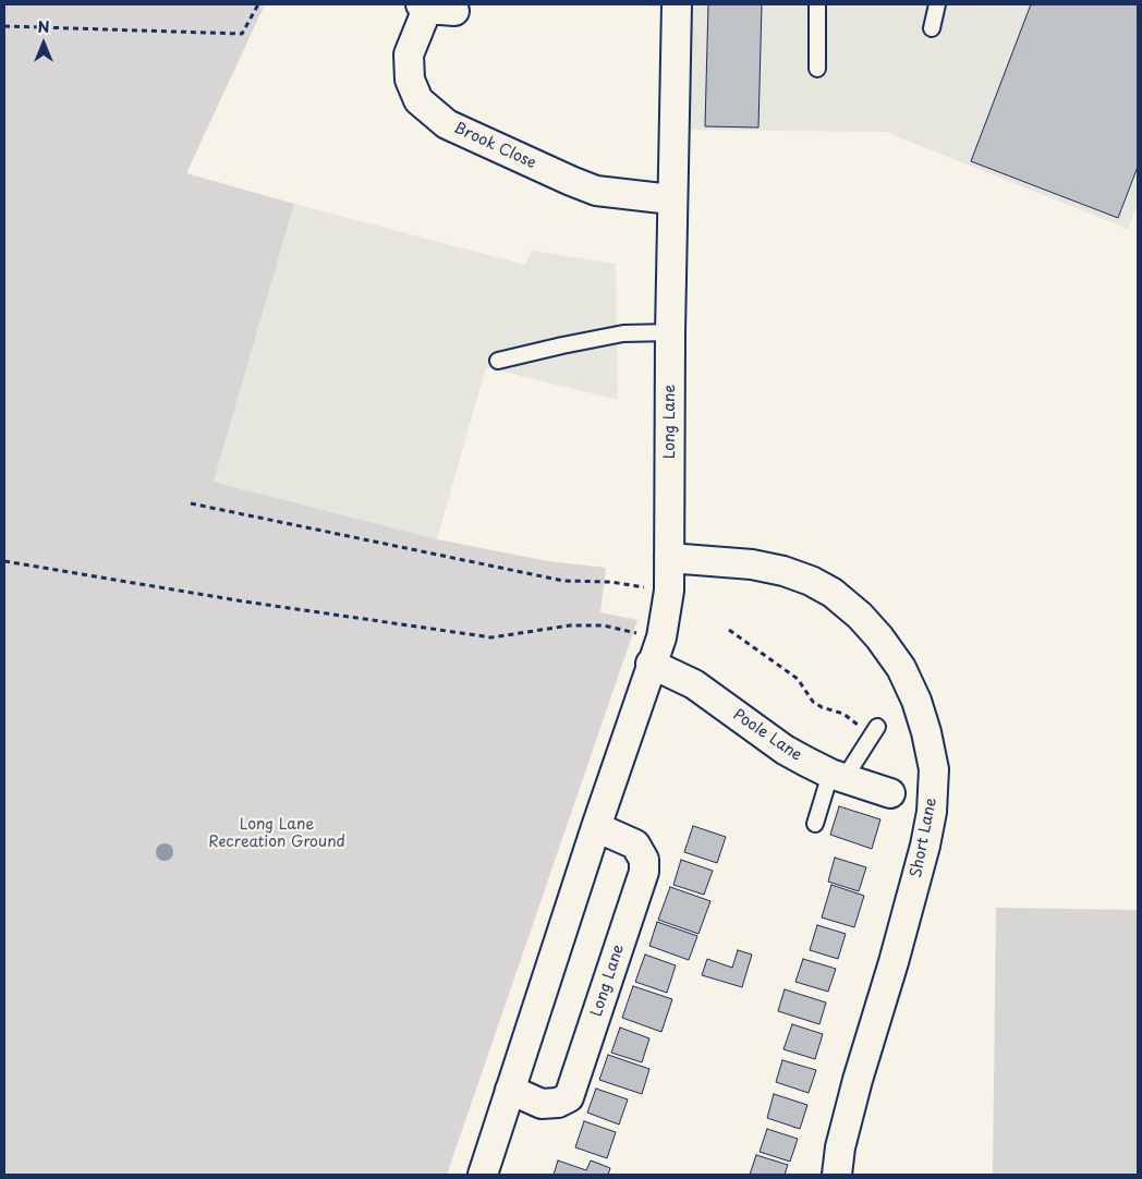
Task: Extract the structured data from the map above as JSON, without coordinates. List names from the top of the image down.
{
  "streets": {
    "street": [
      "Brook Close",
      "Long Lane",
      "Poole Lane",
      "Short Lane"
    ]
  },
  "crossings": [
    ["Brook Close", "Long Lane"],
    ["Long Lane", "Poole Lane"],
    ["Long Lane", "Short Lane"]
  ],
  "parks": ["Long Lane Recreation Ground"],
  "north": "top"
}
